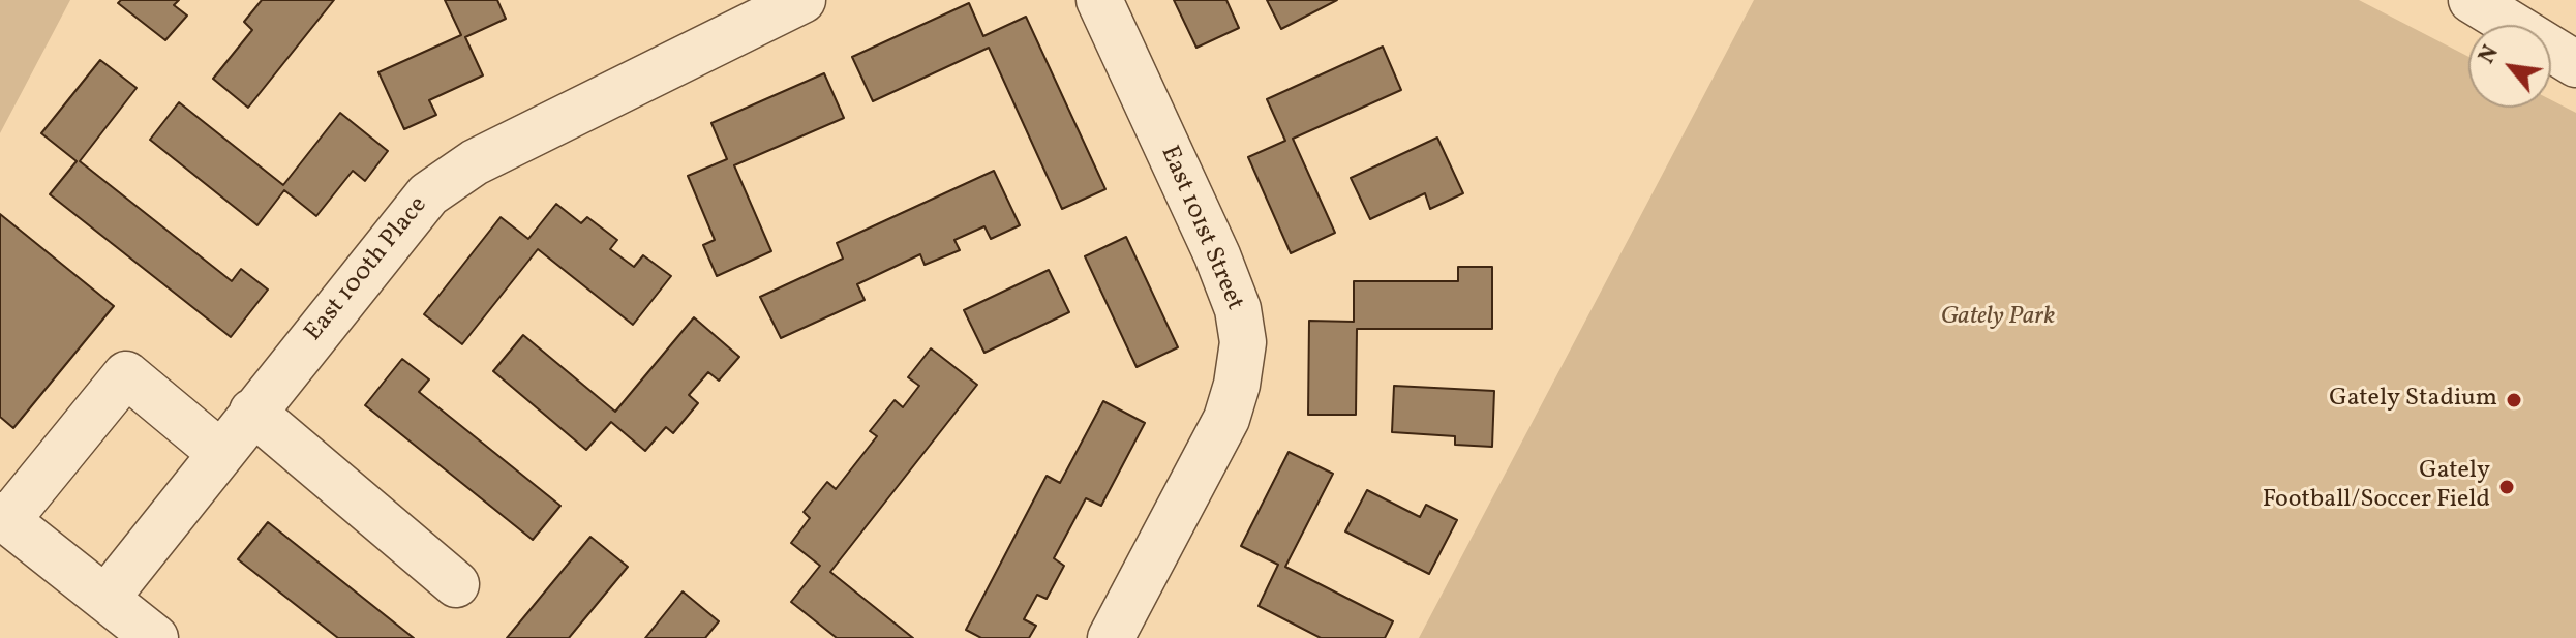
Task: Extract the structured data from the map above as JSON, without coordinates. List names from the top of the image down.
{
  "streets": {
    "street": ["East 101st Street", "East 100th Place"]
  },
  "parks": ["Gately Park"],
  "places": ["Gately Stadium", "Gately Football/Soccer Field"],
  "north": "top left"
}
